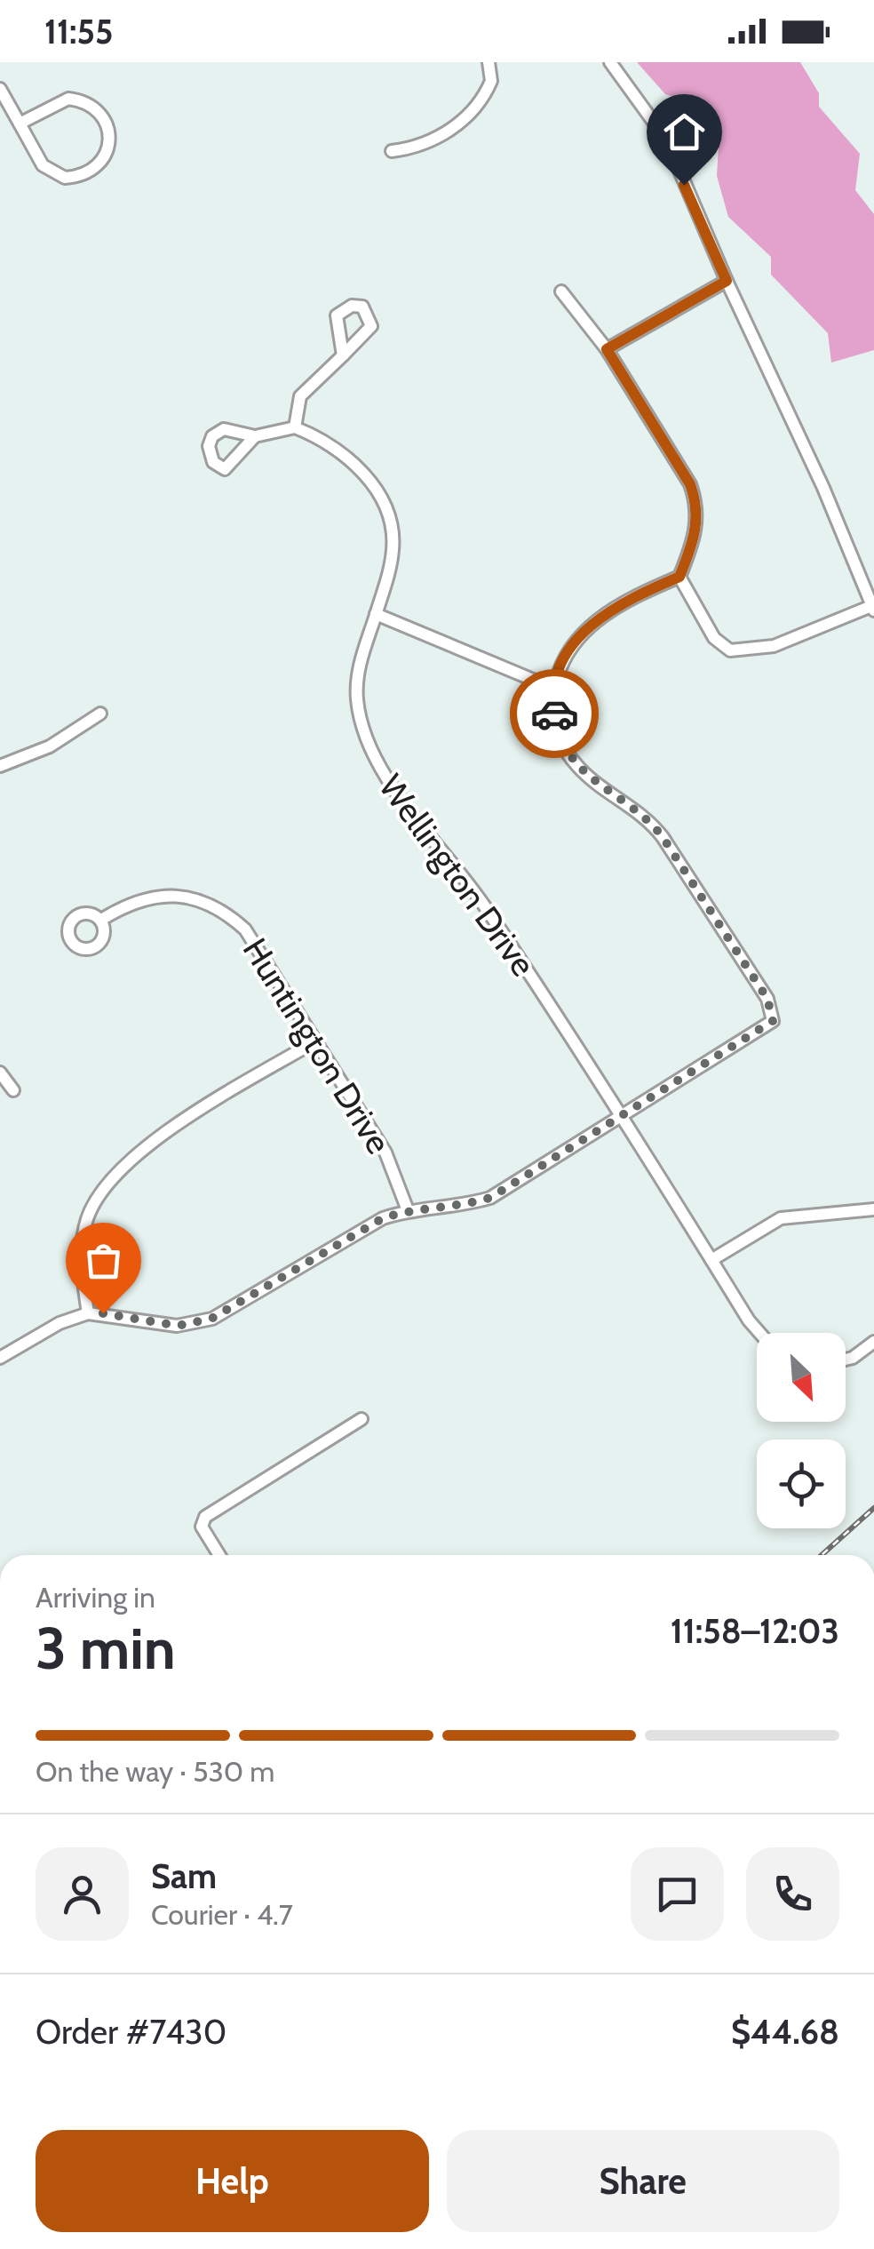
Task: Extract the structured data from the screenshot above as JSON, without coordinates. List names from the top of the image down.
{
  "streets": {
    "street": ["Wellington Drive", "Huntington Drive"]
  },
  "north": "bottom right",
  "page": {
    "status": "11:55",
    "heading": ["3 min", "Arriving in", "11:58–12:03"],
    "panel": [
      "Sam",
      "Courier · 4.7",
      "Order #7430",
      "$44.68"
    ],
    "bar": "On the way · 530 m",
    "buttons": ["Help", "Share"]
  }
}
